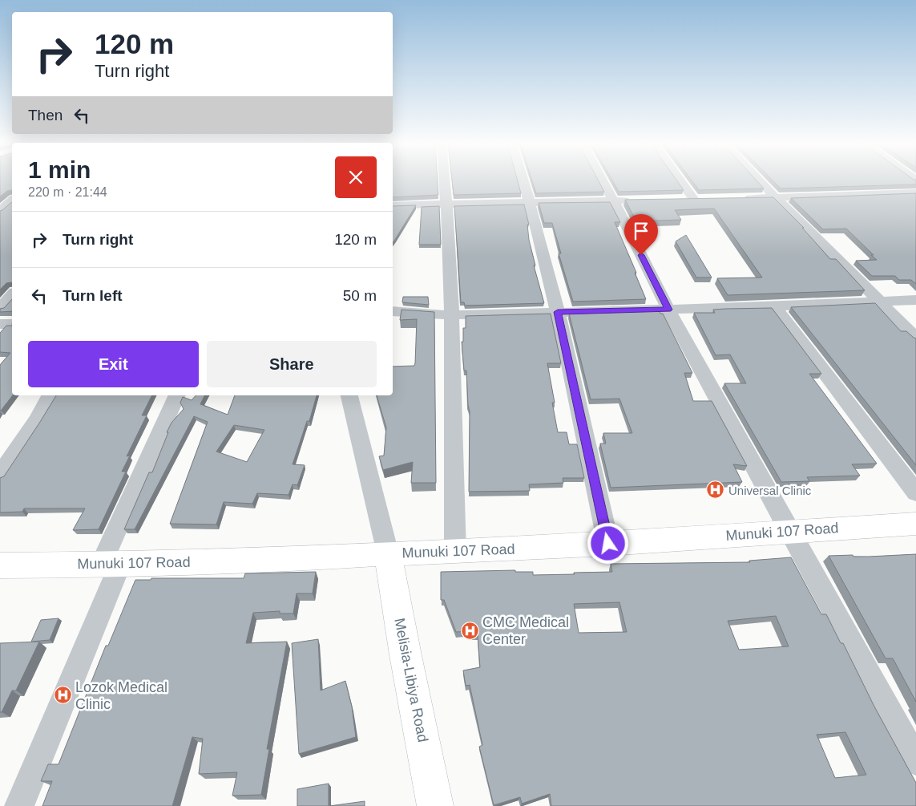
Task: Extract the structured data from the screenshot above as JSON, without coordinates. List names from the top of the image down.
{
  "streets": {
    "main road": ["Munuki 107 Road", "Melisia-Libiya Road"]
  },
  "crossings": [
    ["Munuki 107 Road", "Melisia-Libiya Road"]
  ],
  "places": {
    "hospital": ["Universal Clinic", "CMC Medical Center", "Lozok Medical Clinic"]
  },
  "page": {
    "turn": ["120 m", "Turn right"],
    "then": "Then",
    "heading": ["1 min", "220 m · 21:44"],
    "list": [
      {
        "name": "Turn right",
        "value": "120 m"
      },
      {
        "name": "Turn left",
        "value": "50 m"
      }
    ],
    "buttons": ["Exit", "Share"]
  }
}
